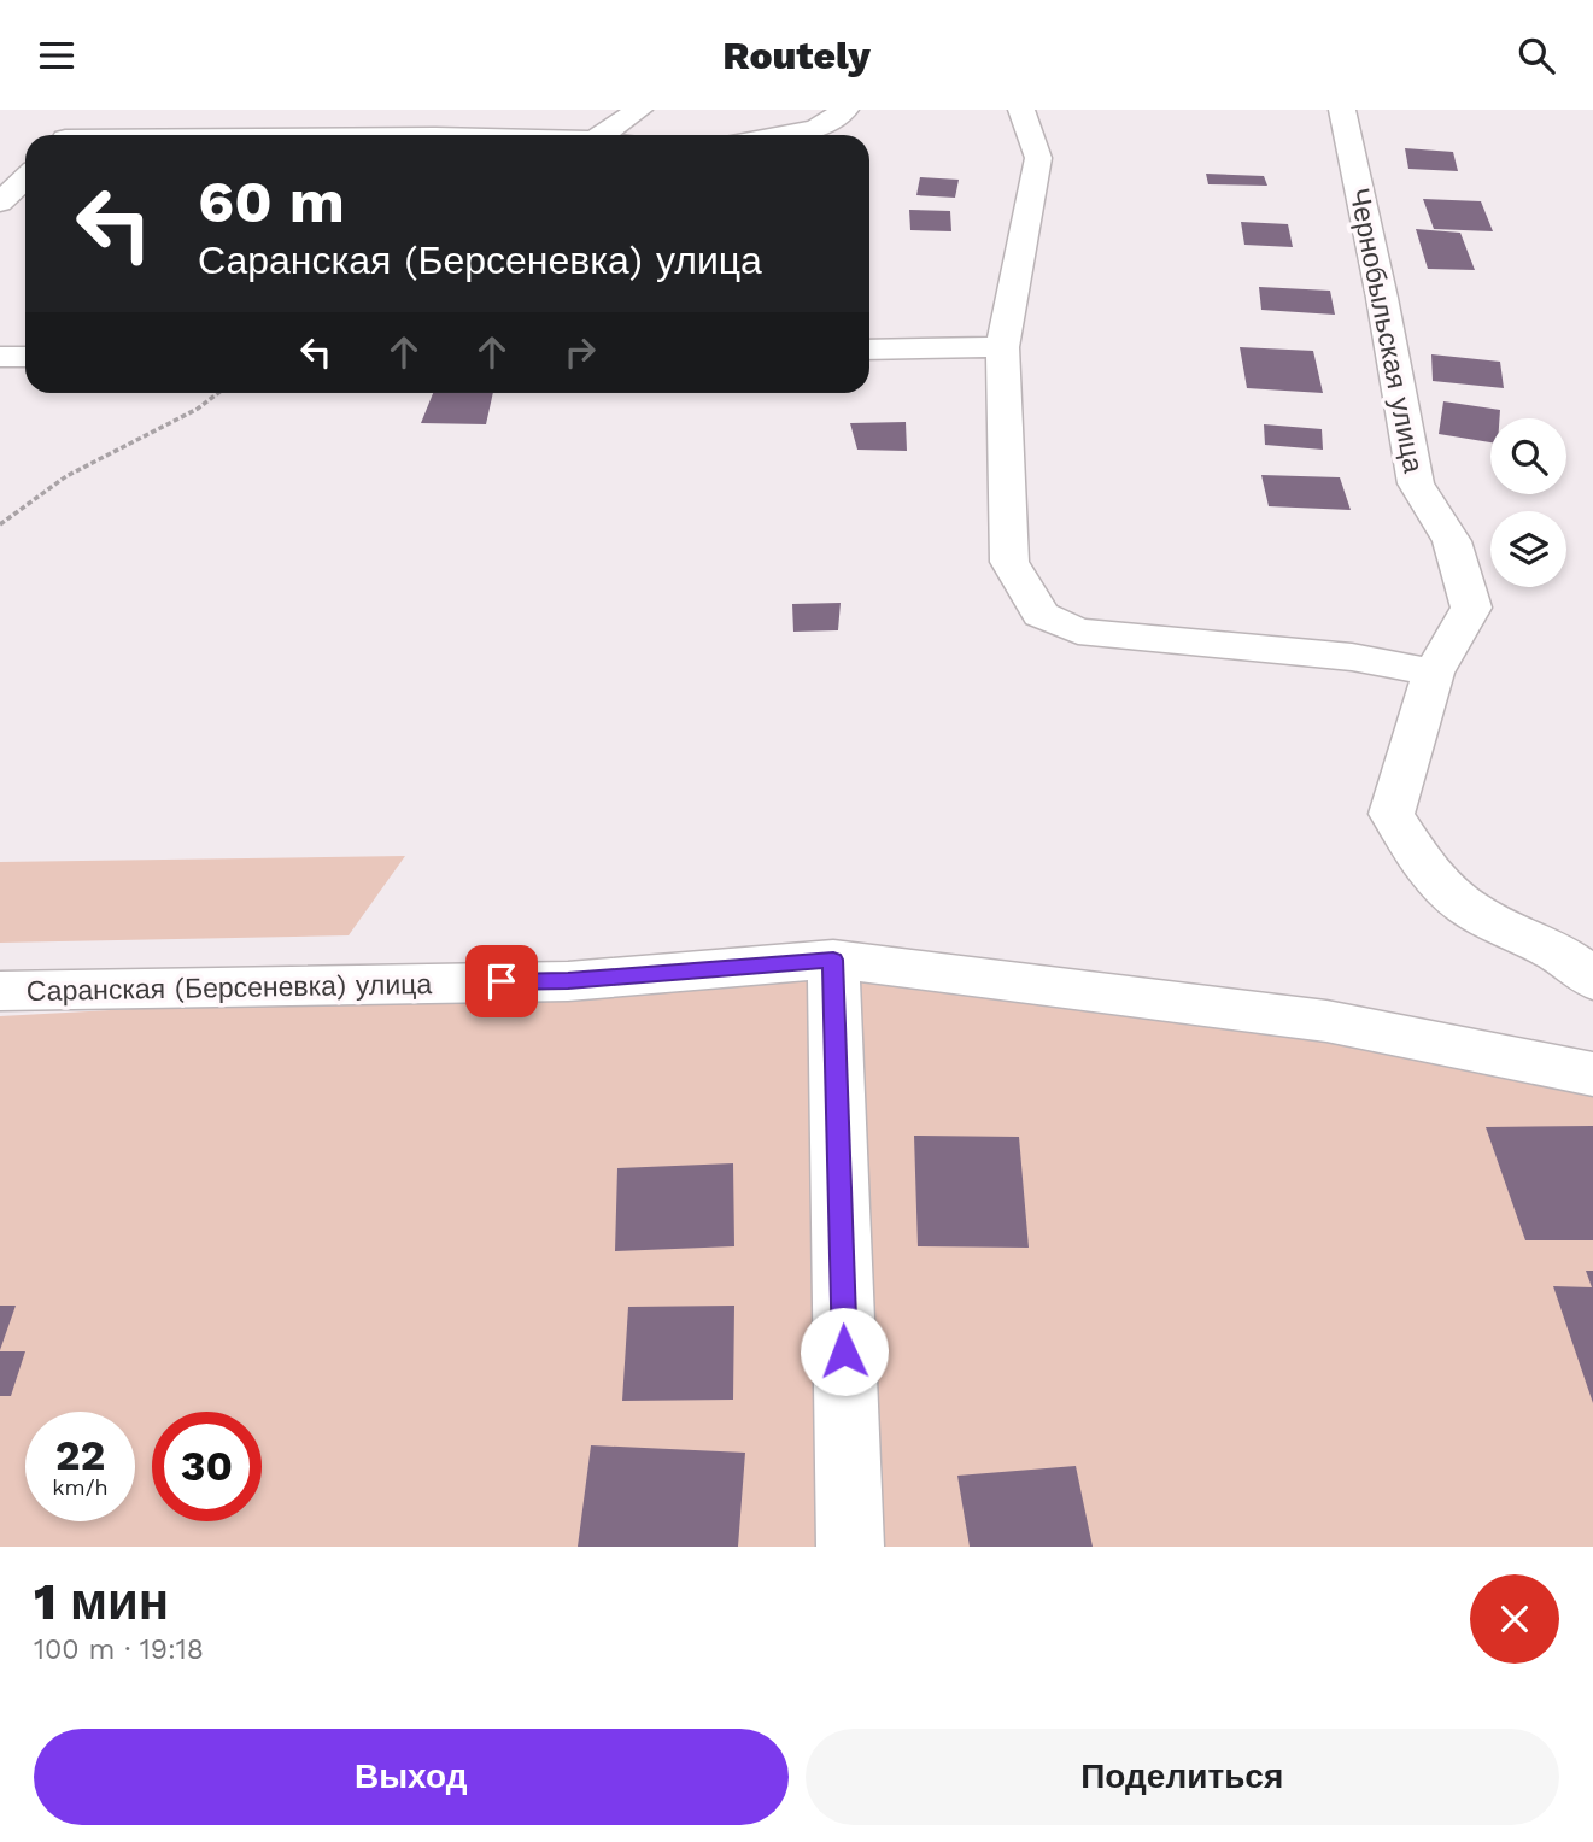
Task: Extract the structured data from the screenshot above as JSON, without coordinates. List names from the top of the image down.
{
  "streets": {
    "street": ["Чернобыльская улица", "Саранская (Берсеневка) улица"]
  },
  "page": {
    "header": "Routely",
    "turn": ["60 m", "Саранская (Берсеневка) улица"],
    "speed": "22 km/h",
    "limit": "30",
    "heading": ["1 мин", "100 m · 19:18"],
    "buttons": ["Выход", "Поделиться"]
  }
}
